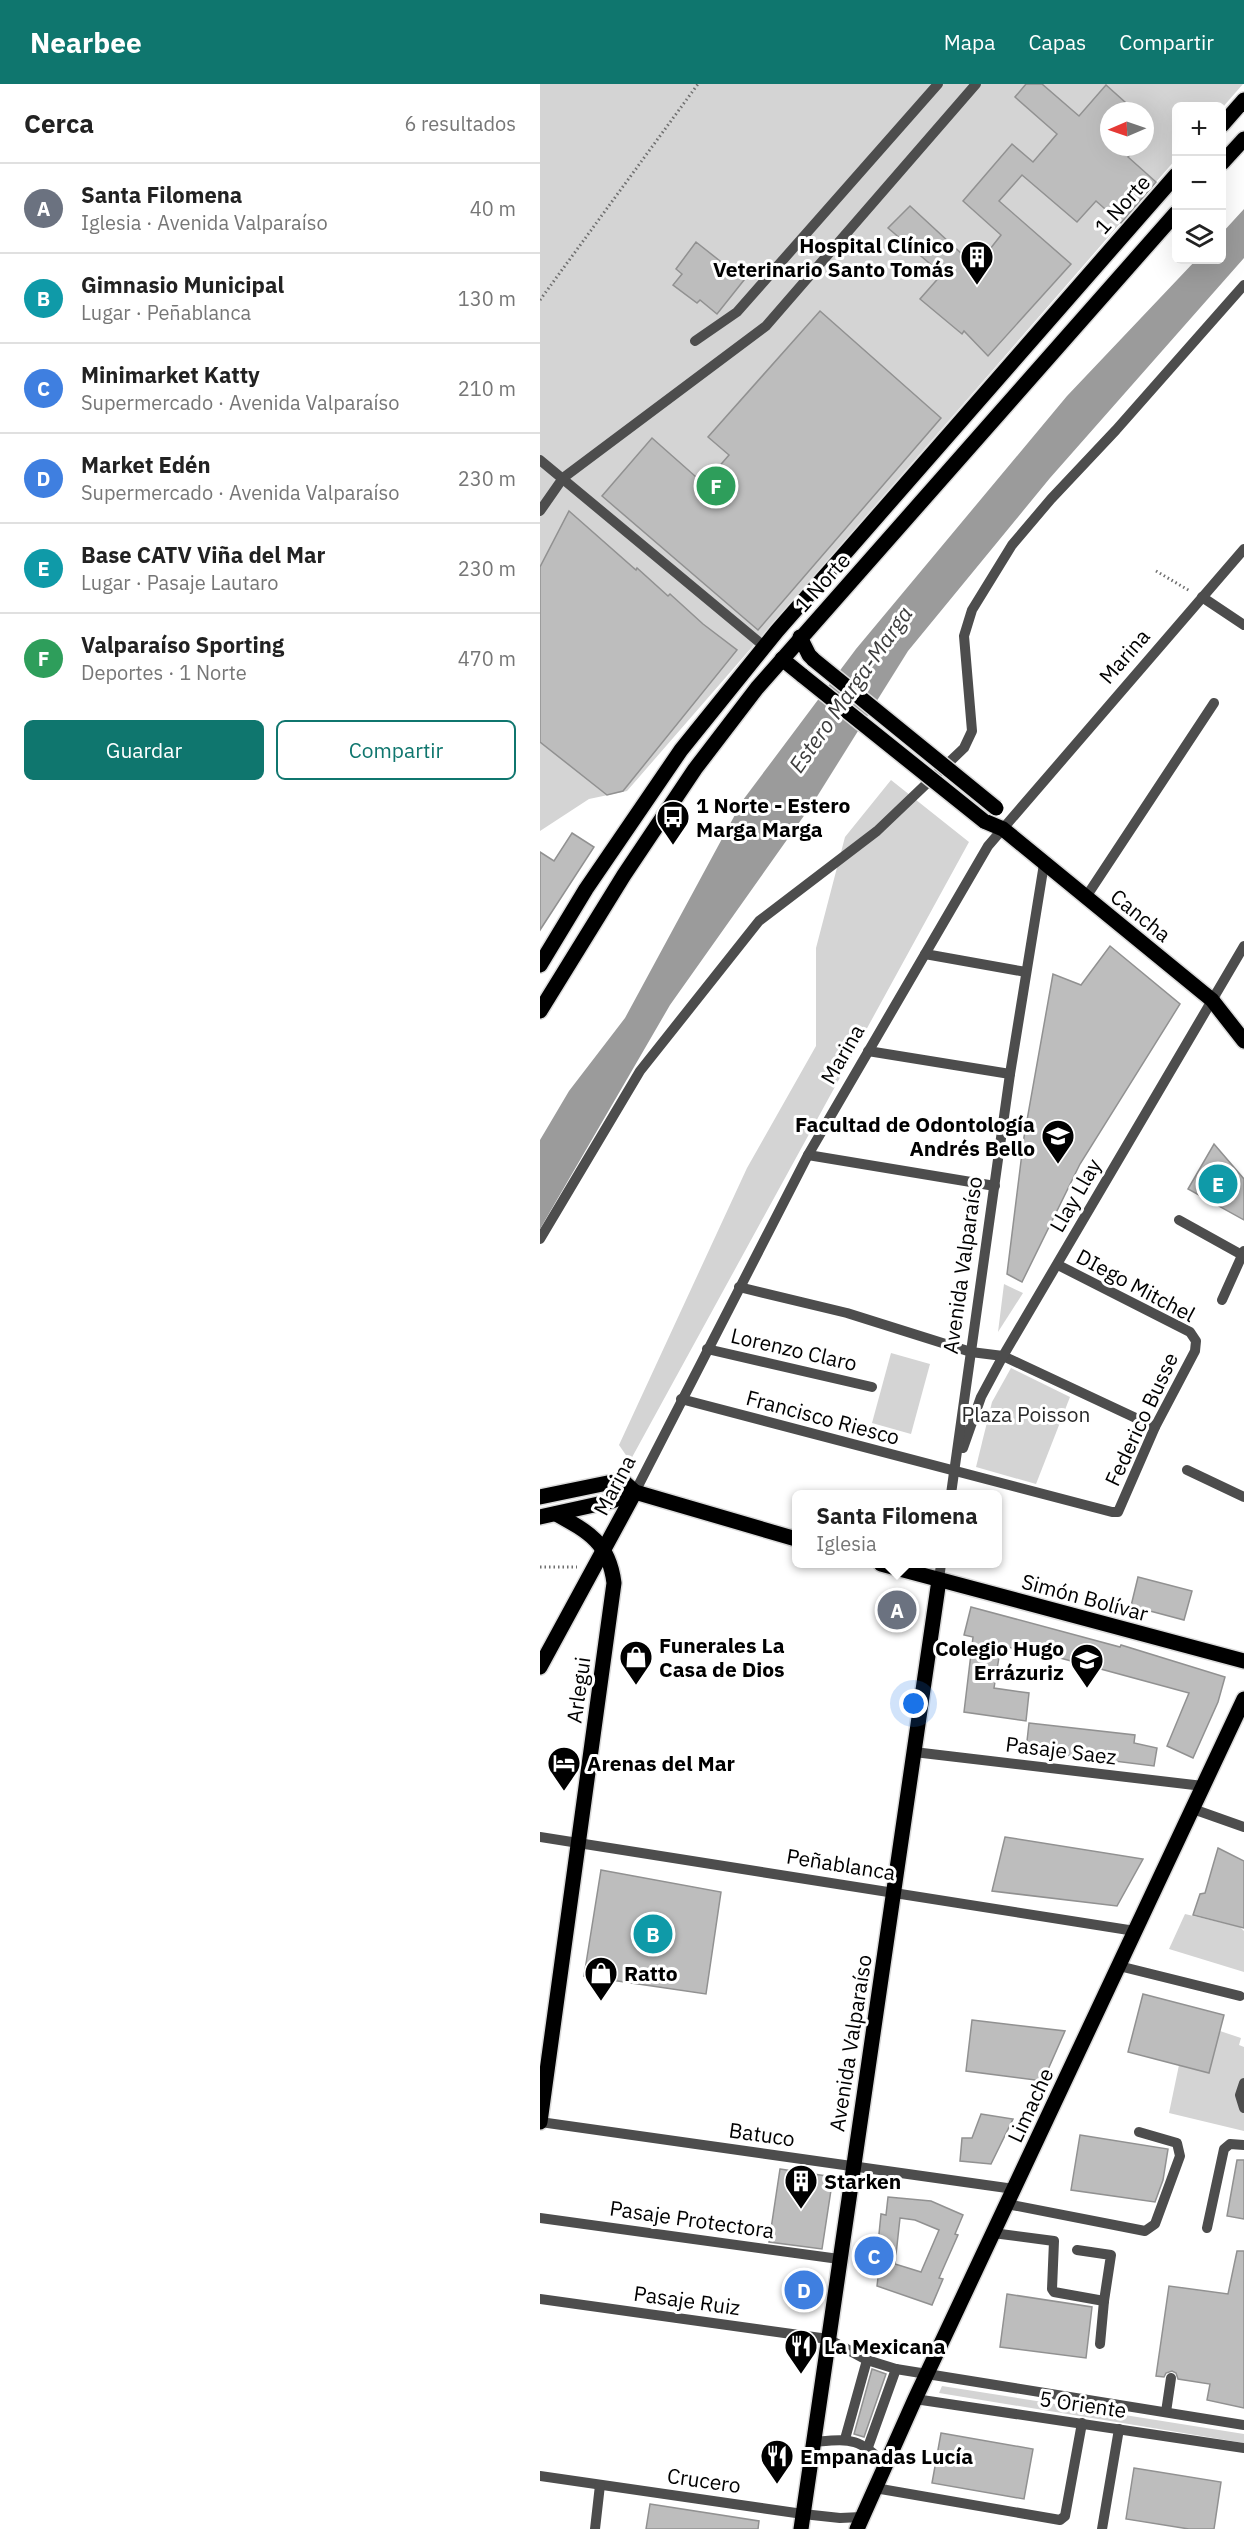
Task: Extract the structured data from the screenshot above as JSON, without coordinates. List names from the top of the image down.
{
  "streets": {
    "main road": [
      "1 Norte",
      "Marina",
      "Cancha",
      "Avenida Valparaíso",
      "Simón Bolívar",
      "Arlegui",
      "Limache"
    ],
    "street": [
      "Llay Llay",
      "DIego Mitchel",
      "Lorenzo Claro",
      "Francisco Riesco",
      "Federico Busse",
      "Pasaje Saez",
      "Peñablanca",
      "Batuco",
      "Pasaje Protectora",
      "Pasaje Ruiz",
      "5 Oriente",
      "Crucero"
    ]
  },
  "crossings": [
    ["1 Norte", "Cancha"],
    ["Marina", "Cancha"],
    ["Marina", "Lorenzo Claro"],
    ["Marina", "Francisco Riesco"],
    ["Marina", "Arlegui"],
    ["Cancha", "Llay Llay"],
    ["Cancha", "Avenida Valparaíso"],
    ["Llay Llay", "Avenida Valparaíso"],
    ["Llay Llay", "DIego Mitchel"],
    ["Llay Llay", "Francisco Riesco"],
    ["Avenida Valparaíso", "Francisco Riesco"],
    ["Avenida Valparaíso", "Simón Bolívar"],
    ["Avenida Valparaíso", "Pasaje Saez"],
    ["Avenida Valparaíso", "Peñablanca"],
    ["Avenida Valparaíso", "Batuco"],
    ["Avenida Valparaíso", "Pasaje Protectora"],
    ["Avenida Valparaíso", "Pasaje Ruiz"],
    ["Avenida Valparaíso", "5 Oriente"],
    ["Avenida Valparaíso", "Crucero"],
    ["DIego Mitchel", "Federico Busse"],
    ["Francisco Riesco", "Federico Busse"],
    ["Arlegui", "Peñablanca"],
    ["Arlegui", "Batuco"],
    ["Pasaje Saez", "Limache"],
    ["Peñablanca", "Limache"],
    ["Limache", "Batuco"],
    ["Limache", "5 Oriente"],
    ["Limache", "Crucero"],
    ["Pasaje Ruiz", "5 Oriente"]
  ],
  "water": ["Estero Marga-Marga"],
  "parks": ["Plaza Poisson"],
  "places": {
    "building": ["Hospital Clínico Veterinario Santo Tomás", "Starken"],
    "bus stop": ["1 Norte - Estero Marga Marga"],
    "school or university": ["Facultad de Odontología Andrés Bello", "Colegio Hugo Errázuriz"],
    "shop": ["Funerales La Casa de Dios", "Ratto"],
    "hotel": ["Arenas del Mar"],
    "restaurant": ["La Mexicana", "Empanadas Lucía"]
  },
  "north": "left",
  "page": {
    "header": "Nearbee",
    "nav": ["Mapa", "Capas", "Compartir"],
    "heading": ["Cerca", "6 resultados"],
    "map_buttons": ["+", "−"],
    "list": [
      {
        "mark": "A",
        "name": "Santa Filomena",
        "note": "Iglesia · Avenida Valparaíso",
        "value": "40 m"
      },
      {
        "mark": "B",
        "name": "Gimnasio Municipal",
        "note": "Lugar · Peñablanca",
        "value": "130 m"
      },
      {
        "mark": "C",
        "name": "Minimarket Katty",
        "note": "Supermercado · Avenida Valparaíso",
        "value": "210 m"
      },
      {
        "mark": "D",
        "name": "Market Edén",
        "note": "Supermercado · Avenida Valparaíso",
        "value": "230 m"
      },
      {
        "mark": "E",
        "name": "Base CATV Viña del Mar",
        "note": "Lugar · Pasaje Lautaro",
        "value": "230 m"
      },
      {
        "mark": "F",
        "name": "Valparaíso Sporting",
        "note": "Deportes · 1 Norte",
        "value": "470 m"
      }
    ],
    "pins": [
      "F",
      "E",
      "A",
      "B",
      "C",
      "D"
    ],
    "buttons": ["Guardar", "Compartir"],
    "popup": ["Santa Filomena", "Iglesia"]
  }
}
